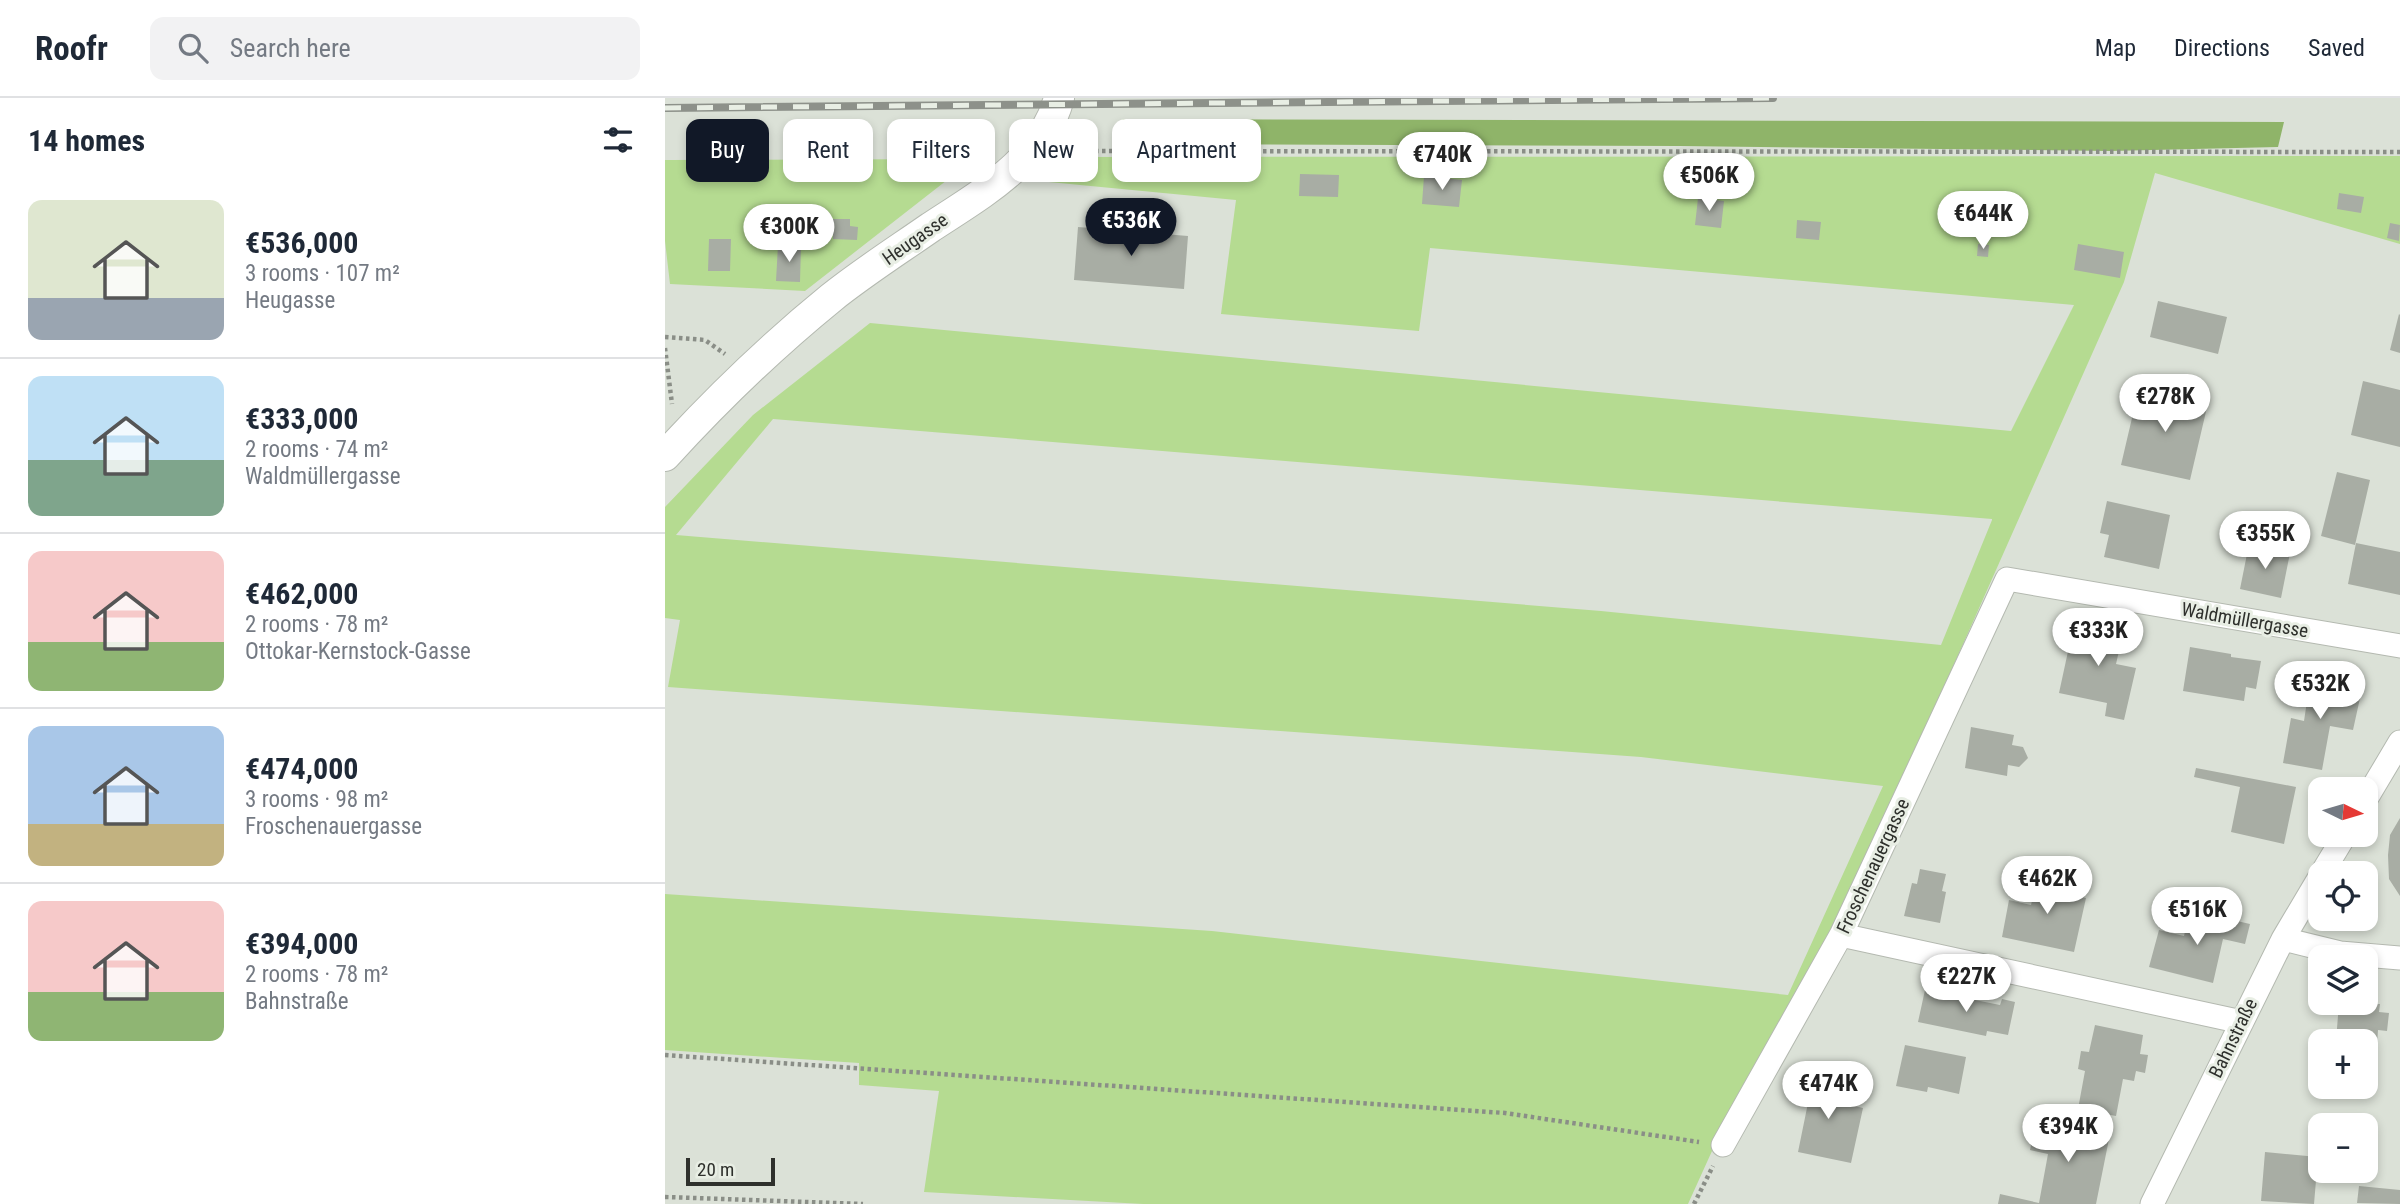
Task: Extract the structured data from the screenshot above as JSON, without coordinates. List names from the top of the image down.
{
  "streets": {
    "street": [
      "Heugasse",
      "Waldmüllergasse",
      "Froschenauergasse",
      "Bahnstraße"
    ]
  },
  "crossings": [
    ["Waldmüllergasse", "Froschenauergasse"]
  ],
  "scale_bar": "20 m",
  "north": "right",
  "page": {
    "header": "Roofr",
    "search": "Search here",
    "nav": ["Map", "Directions", "Saved"],
    "heading": "14 homes",
    "chip": [
      "Buy",
      "Rent",
      "Filters",
      "New",
      "Apartment"
    ],
    "price": [
      "€740K",
      "€506K",
      "€644K",
      "€536K",
      "€300K",
      "€278K",
      "€355K",
      "€333K",
      "€532K",
      "€462K",
      "€516K",
      "€227K",
      "€474K",
      "€394K"
    ],
    "list": [
      {
        "name": "€536,000",
        "note": "3 rooms · 107 m² · Heugasse"
      },
      {
        "name": "€333,000",
        "note": "2 rooms · 74 m² · Waldmüllergasse"
      },
      {
        "name": "€462,000",
        "note": "2 rooms · 78 m² · Ottokar-Kernstock-Gasse"
      },
      {
        "name": "€474,000",
        "note": "3 rooms · 98 m² · Froschenauergasse"
      },
      {
        "name": "€394,000",
        "note": "2 rooms · 78 m² · Bahnstraße"
      }
    ],
    "map_buttons": ["+", "−"],
    "scale": "20 m"
  }
}
